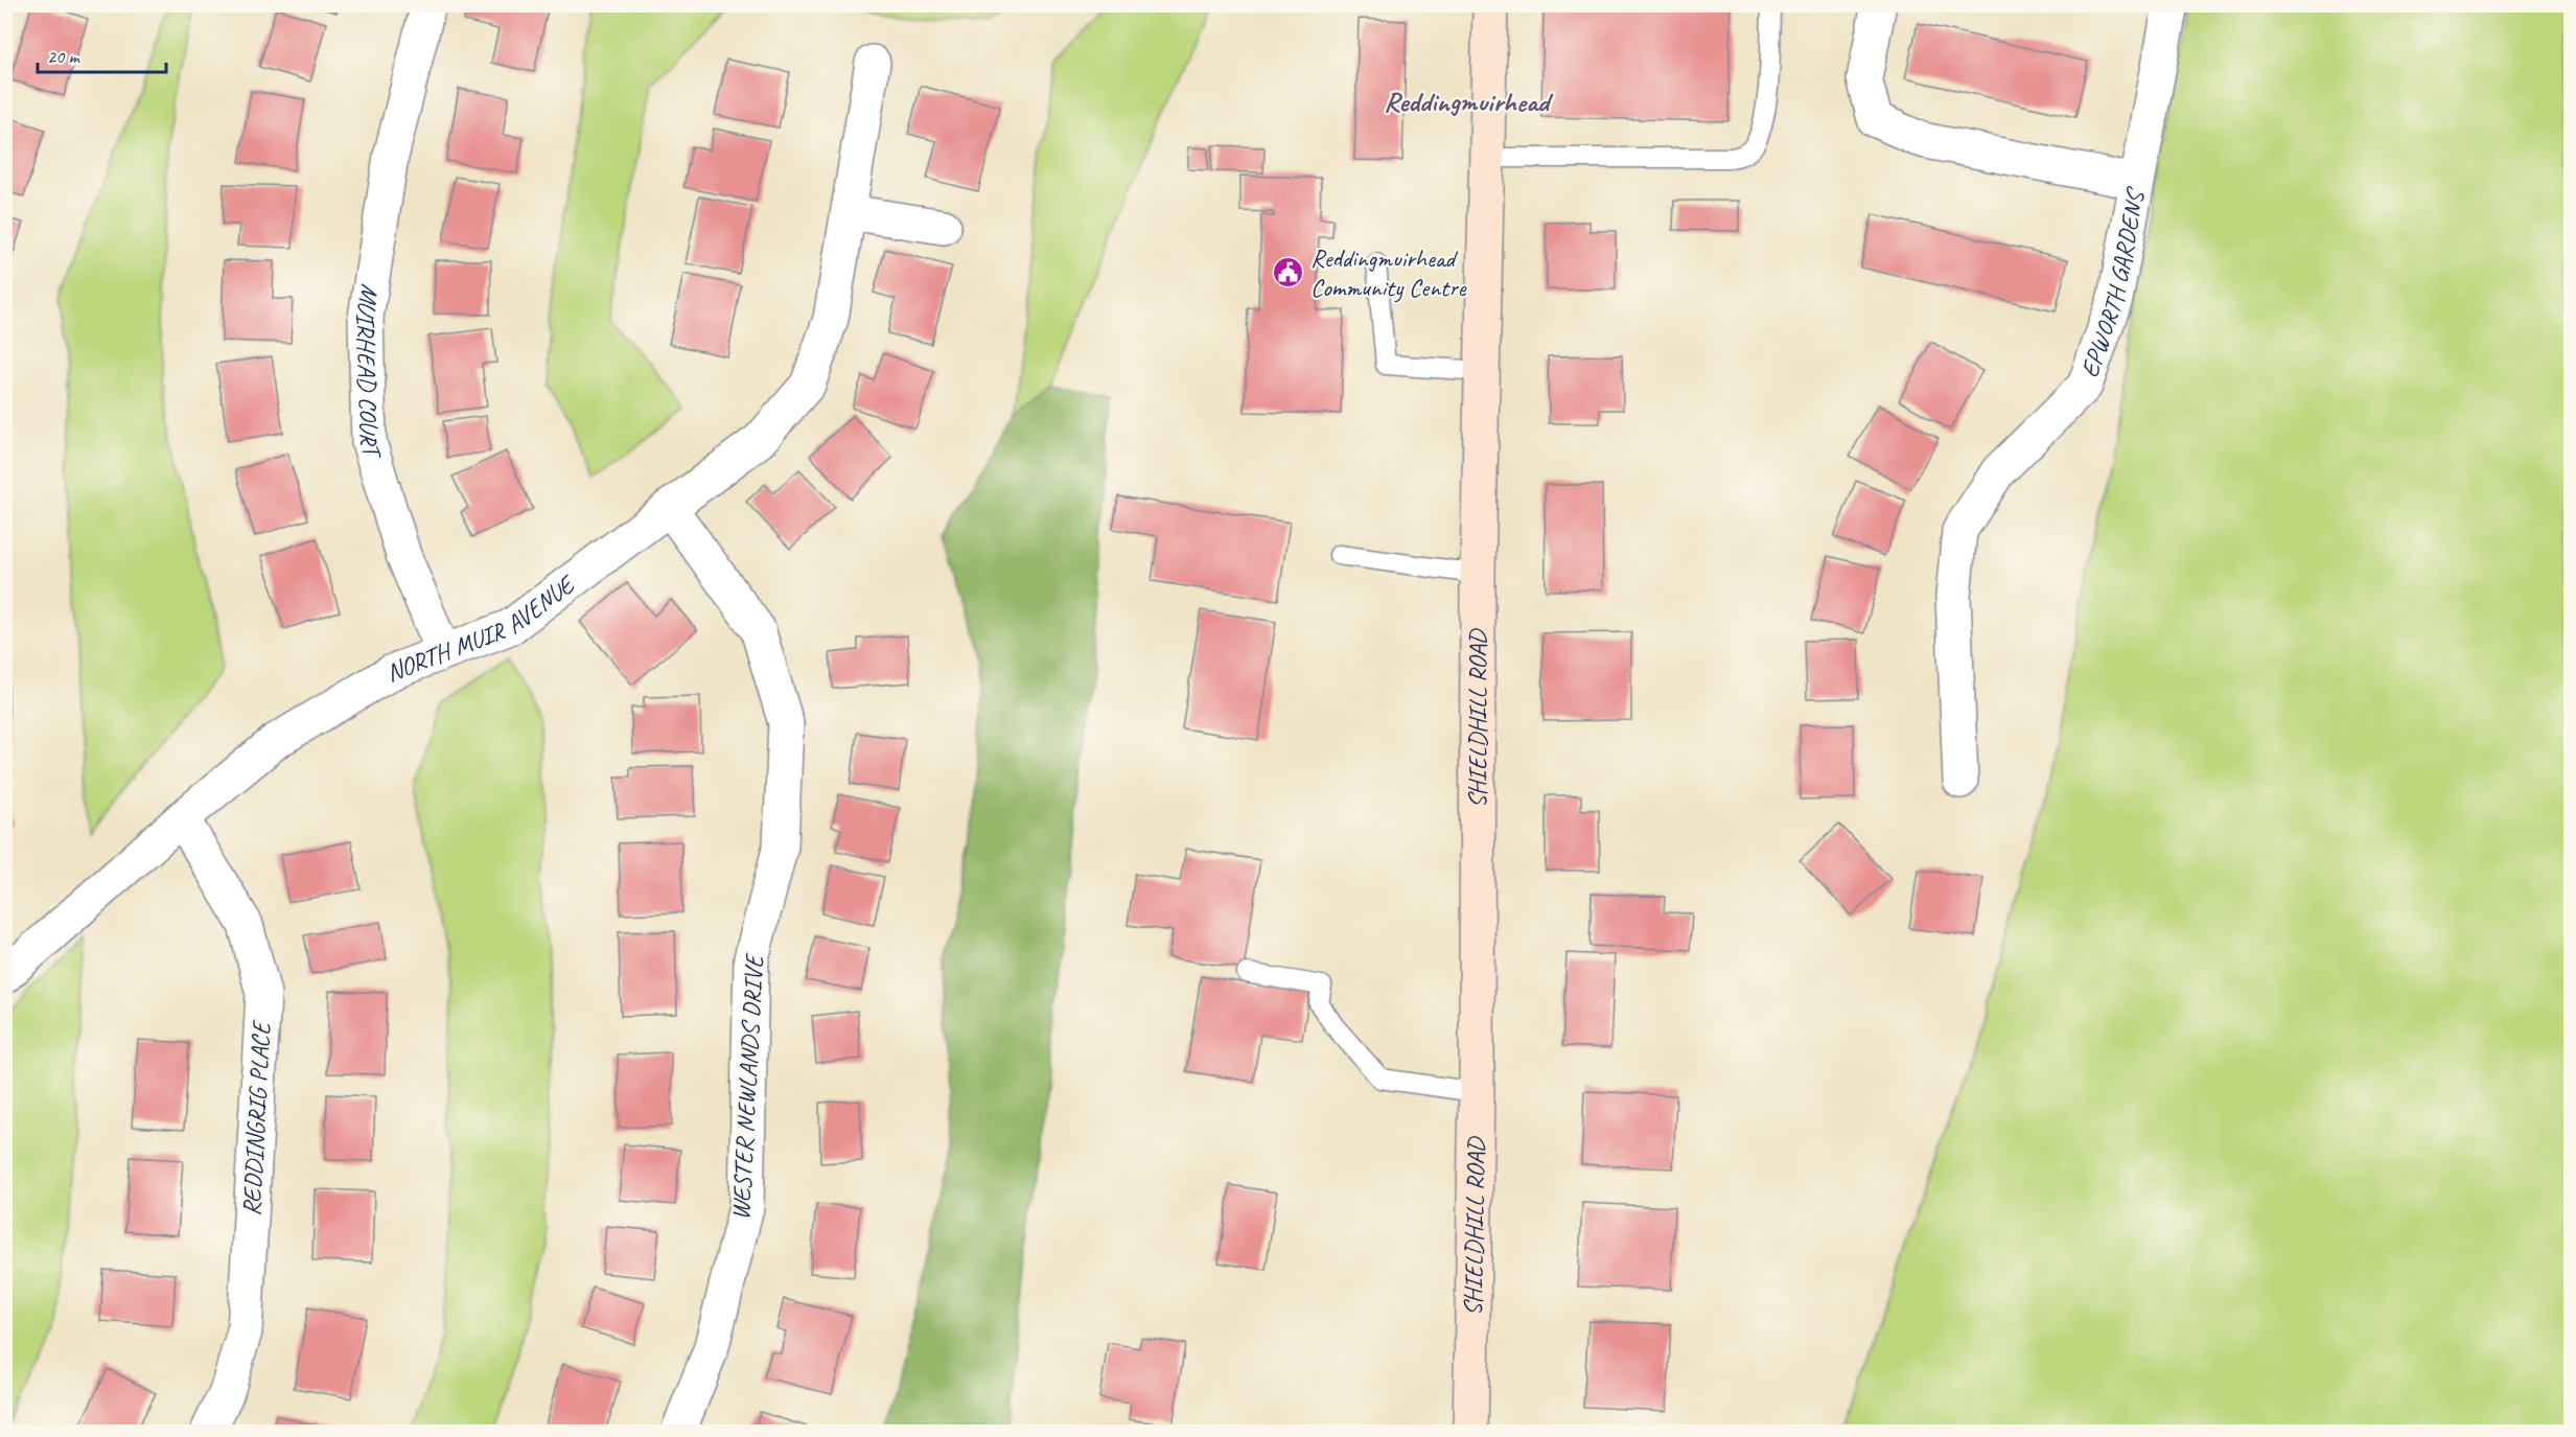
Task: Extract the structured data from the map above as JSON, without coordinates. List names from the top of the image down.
{
  "streets": {
    "main road": ["SHIELDHILL ROAD"],
    "street": [
      "EPWORTH GARDENS",
      "MUIRHEAD COURT",
      "NORTH MUIR AVENUE",
      "WESTER NEWLANDS DRIVE",
      "REDDINGRIG PLACE"
    ]
  },
  "crossings": [
    ["MUIRHEAD COURT", "NORTH MUIR AVENUE"],
    ["NORTH MUIR AVENUE", "WESTER NEWLANDS DRIVE"],
    ["NORTH MUIR AVENUE", "REDDINGRIG PLACE"]
  ],
  "districts": ["Reddingmuirhead"],
  "places": {
    "public building": ["Reddingmuirhead Community Centre"]
  },
  "scale_bar": "20 m"
}
